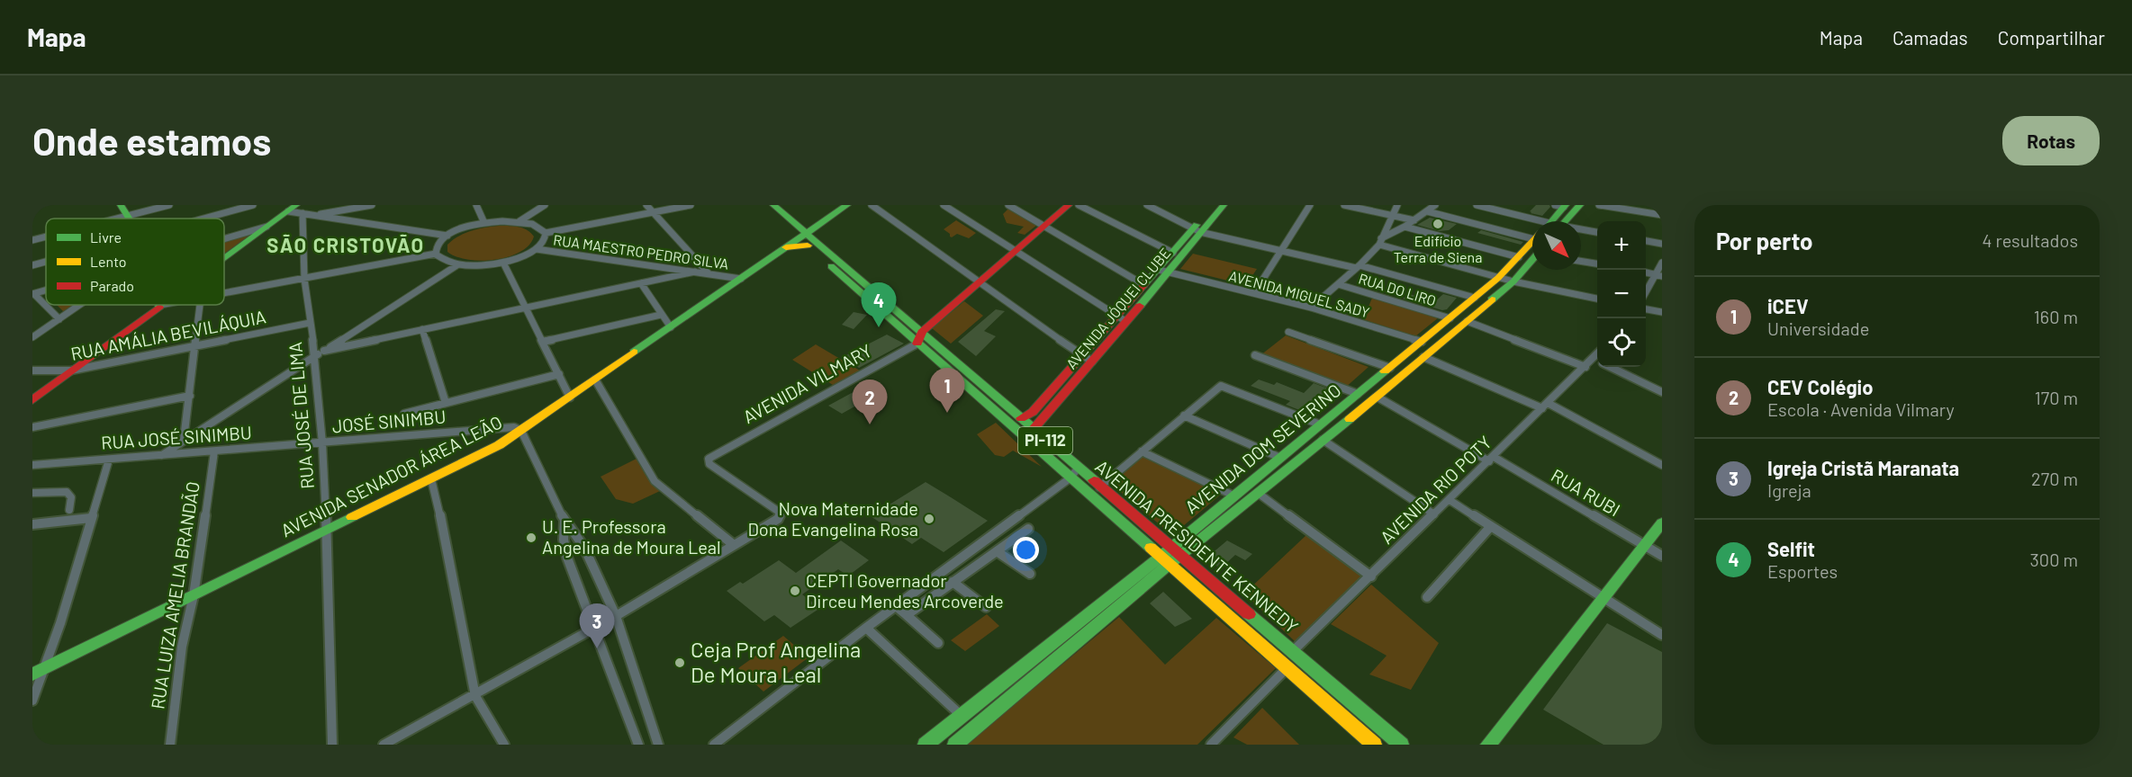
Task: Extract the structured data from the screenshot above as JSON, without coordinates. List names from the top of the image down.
{
  "streets": {
    "main road": [
      "AVENIDA JÓQUEI CLUBE",
      "AVENIDA VILMARY",
      "PI-112",
      "AVENIDA DOM SEVERINO",
      "AVENIDA SENADOR ÁREA LEÃO",
      "AVENIDA PRESIDENTE KENNEDY"
    ],
    "street": [
      "RUA MAESTRO PEDRO SILVA",
      "RUA DO LIRO",
      "AVENIDA MIGUEL SADY",
      "RUA AMÁLIA BEVILÁQUIA",
      "RUA JOSÉ DE LIMA",
      "JOSÉ SINIMBU",
      "RUA JOSÉ SINIMBU",
      "AVENIDA RIO POTY",
      "RUA RUBI",
      "RUA LUIZA AMELIA BRANDÃO"
    ]
  },
  "crossings": [
    ["RUA MAESTRO PEDRO SILVA", "AVENIDA SENADOR ÁREA LEÃO"],
    ["RUA DO LIRO", "AVENIDA DOM SEVERINO"],
    ["AVENIDA MIGUEL SADY", "AVENIDA JÓQUEI CLUBE"],
    ["AVENIDA MIGUEL SADY", "AVENIDA DOM SEVERINO"],
    ["AVENIDA JÓQUEI CLUBE", "AVENIDA PRESIDENTE KENNEDY"],
    ["RUA AMÁLIA BEVILÁQUIA", "RUA JOSÉ DE LIMA"],
    ["AVENIDA VILMARY", "AVENIDA PRESIDENTE KENNEDY"],
    ["RUA JOSÉ DE LIMA", "JOSÉ SINIMBU"],
    ["RUA JOSÉ DE LIMA", "RUA JOSÉ SINIMBU"],
    ["RUA JOSÉ DE LIMA", "AVENIDA SENADOR ÁREA LEÃO"],
    ["JOSÉ SINIMBU", "RUA JOSÉ SINIMBU"],
    ["JOSÉ SINIMBU", "AVENIDA SENADOR ÁREA LEÃO"],
    ["RUA JOSÉ SINIMBU", "RUA LUIZA AMELIA BRANDÃO"],
    ["PI-112", "AVENIDA DOM SEVERINO"],
    ["PI-112", "AVENIDA PRESIDENTE KENNEDY"],
    ["AVENIDA DOM SEVERINO", "RUA RUBI"],
    ["AVENIDA DOM SEVERINO", "AVENIDA PRESIDENTE KENNEDY"],
    ["AVENIDA SENADOR ÁREA LEÃO", "AVENIDA PRESIDENTE KENNEDY"],
    ["AVENIDA SENADOR ÁREA LEÃO", "RUA LUIZA AMELIA BRANDÃO"],
    ["AVENIDA RIO POTY", "RUA RUBI"],
    ["AVENIDA RIO POTY", "AVENIDA PRESIDENTE KENNEDY"]
  ],
  "districts": ["SÃO CRISTOVÃO"],
  "places": [
    "Edifício Terra de Siena",
    "Nova Maternidade Dona Evangelina Rosa",
    "U. E. Professora Angelina de Moura Leal",
    "CEPTI Governador Dirceu Mendes Arcoverde",
    "Ceja Prof Angelina De Moura Leal"
  ],
  "legend": ["Livre", "Lento", "Parado"],
  "north": "bottom right",
  "page": {
    "header": "Mapa",
    "nav": ["Mapa", "Camadas", "Compartilhar"],
    "buttons": "Rotas",
    "title": "Onde estamos",
    "heading": ["Por perto", "4 resultados"],
    "map_buttons": ["+", "−"],
    "list": [
      {
        "mark": "1",
        "name": "iCEV",
        "note": "Universidade",
        "value": "160 m"
      },
      {
        "mark": "2",
        "name": "CEV Colégio",
        "note": "Escola · Avenida Vilmary",
        "value": "170 m"
      },
      {
        "mark": "3",
        "name": "Igreja Cristã Maranata",
        "note": "Igreja",
        "value": "270 m"
      },
      {
        "mark": "4",
        "name": "Selfit",
        "note": "Esportes",
        "value": "300 m"
      }
    ],
    "pins": [
      "4",
      "1",
      "2",
      "3"
    ]
  }
}
